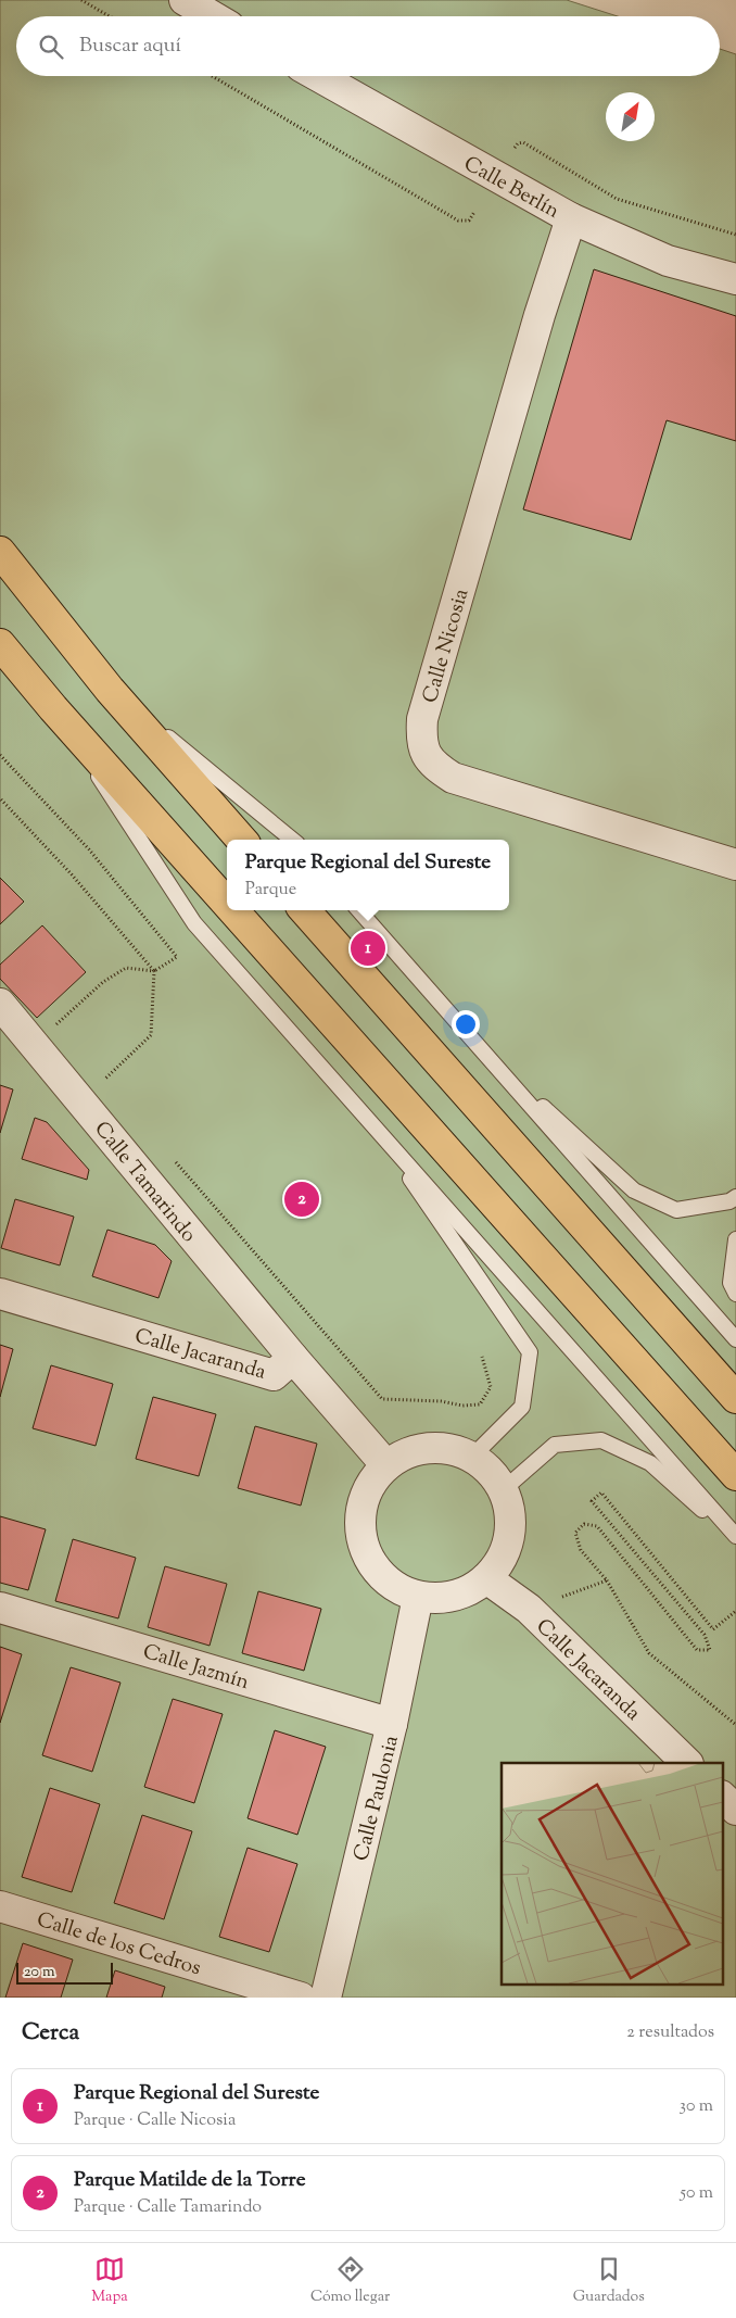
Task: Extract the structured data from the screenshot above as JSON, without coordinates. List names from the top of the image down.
{
  "streets": {
    "street": [
      "Calle Berlín",
      "Calle Nicosia",
      "Calle Tamarindo",
      "Calle Jacaranda",
      "Calle Jazmín",
      "Calle Paulonia",
      "Calle de los Cedros"
    ]
  },
  "crossings": [
    ["Calle Berlín", "Calle Nicosia"],
    ["Calle Tamarindo", "Calle Jacaranda"],
    ["Calle Jacaranda", "Calle Paulonia"],
    ["Calle Jazmín", "Calle Paulonia"]
  ],
  "scale_bar": "20 m",
  "north": "top right",
  "page": {
    "search": "Buscar aquí",
    "popup": ["Parque Regional del Sureste", "Parque"],
    "pins": ["1", "2"],
    "scale": "20 m",
    "heading": ["Cerca", "2 resultados"],
    "list": [
      {
        "mark": "1",
        "name": "Parque Regional del Sureste",
        "note": "Parque · Calle Nicosia",
        "value": "30 m"
      },
      {
        "mark": "2",
        "name": "Parque Matilde de la Torre",
        "note": "Parque · Calle Tamarindo",
        "value": "50 m"
      }
    ],
    "nav": ["Mapa", "Cómo llegar", "Guardados"]
  }
}
